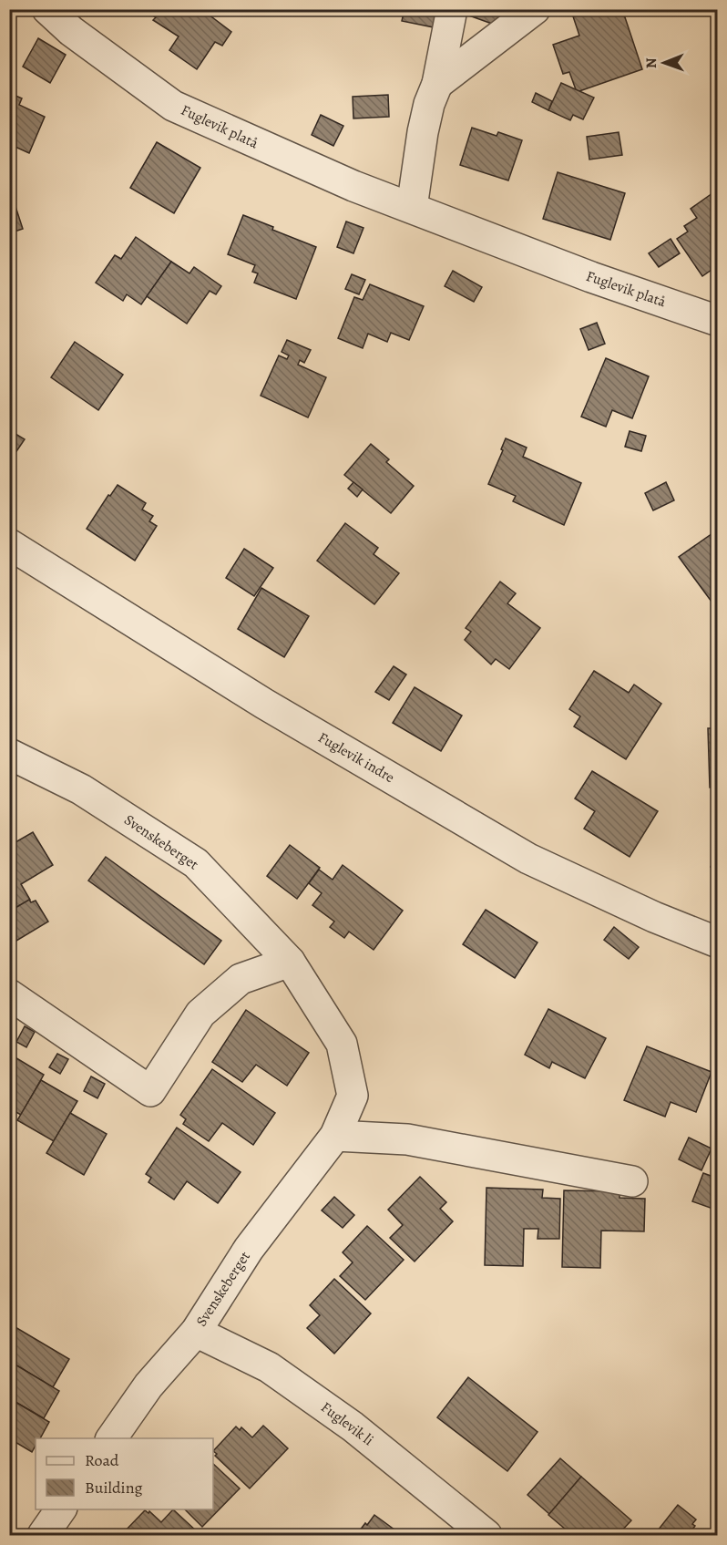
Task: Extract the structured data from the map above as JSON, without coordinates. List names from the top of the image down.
{
  "streets": {
    "street": [
      "Fuglevik platå",
      "Fuglevik indre",
      "Svenskeberget",
      "Fuglevik li"
    ]
  },
  "crossings": [
    ["Svenskeberget", "Fuglevik li"]
  ],
  "legend": ["Road", "Building"],
  "north": "left"
}
